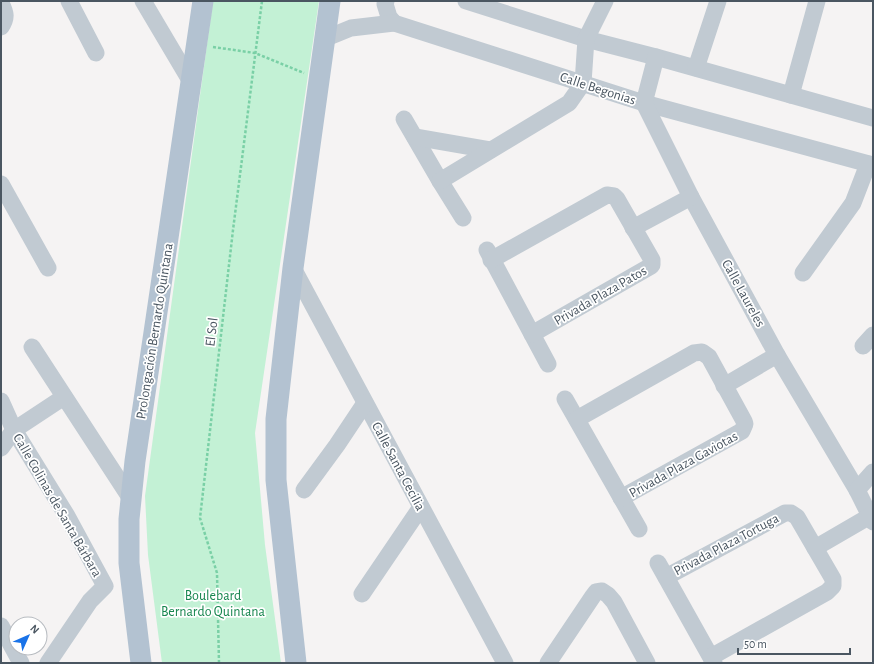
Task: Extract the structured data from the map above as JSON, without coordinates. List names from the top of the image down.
{
  "streets": {
    "main road": ["Prolongación Bernardo Quintana"],
    "street": [
      "Calle Begonias",
      "Calle Laureles",
      "Privada Plaza Patos",
      "Privada Plaza Gaviotas",
      "Calle Santa Cecilia",
      "Calle Colinas de Santa Bárbara",
      "Privada Plaza Tortuga"
    ],
    "path": ["El Sol"]
  },
  "crossings": [
    ["Calle Begonias", "Calle Laureles"]
  ],
  "parks": ["Boulebard Bernardo Quintana"],
  "scale_bar": "50 m",
  "north": "top right"
}
